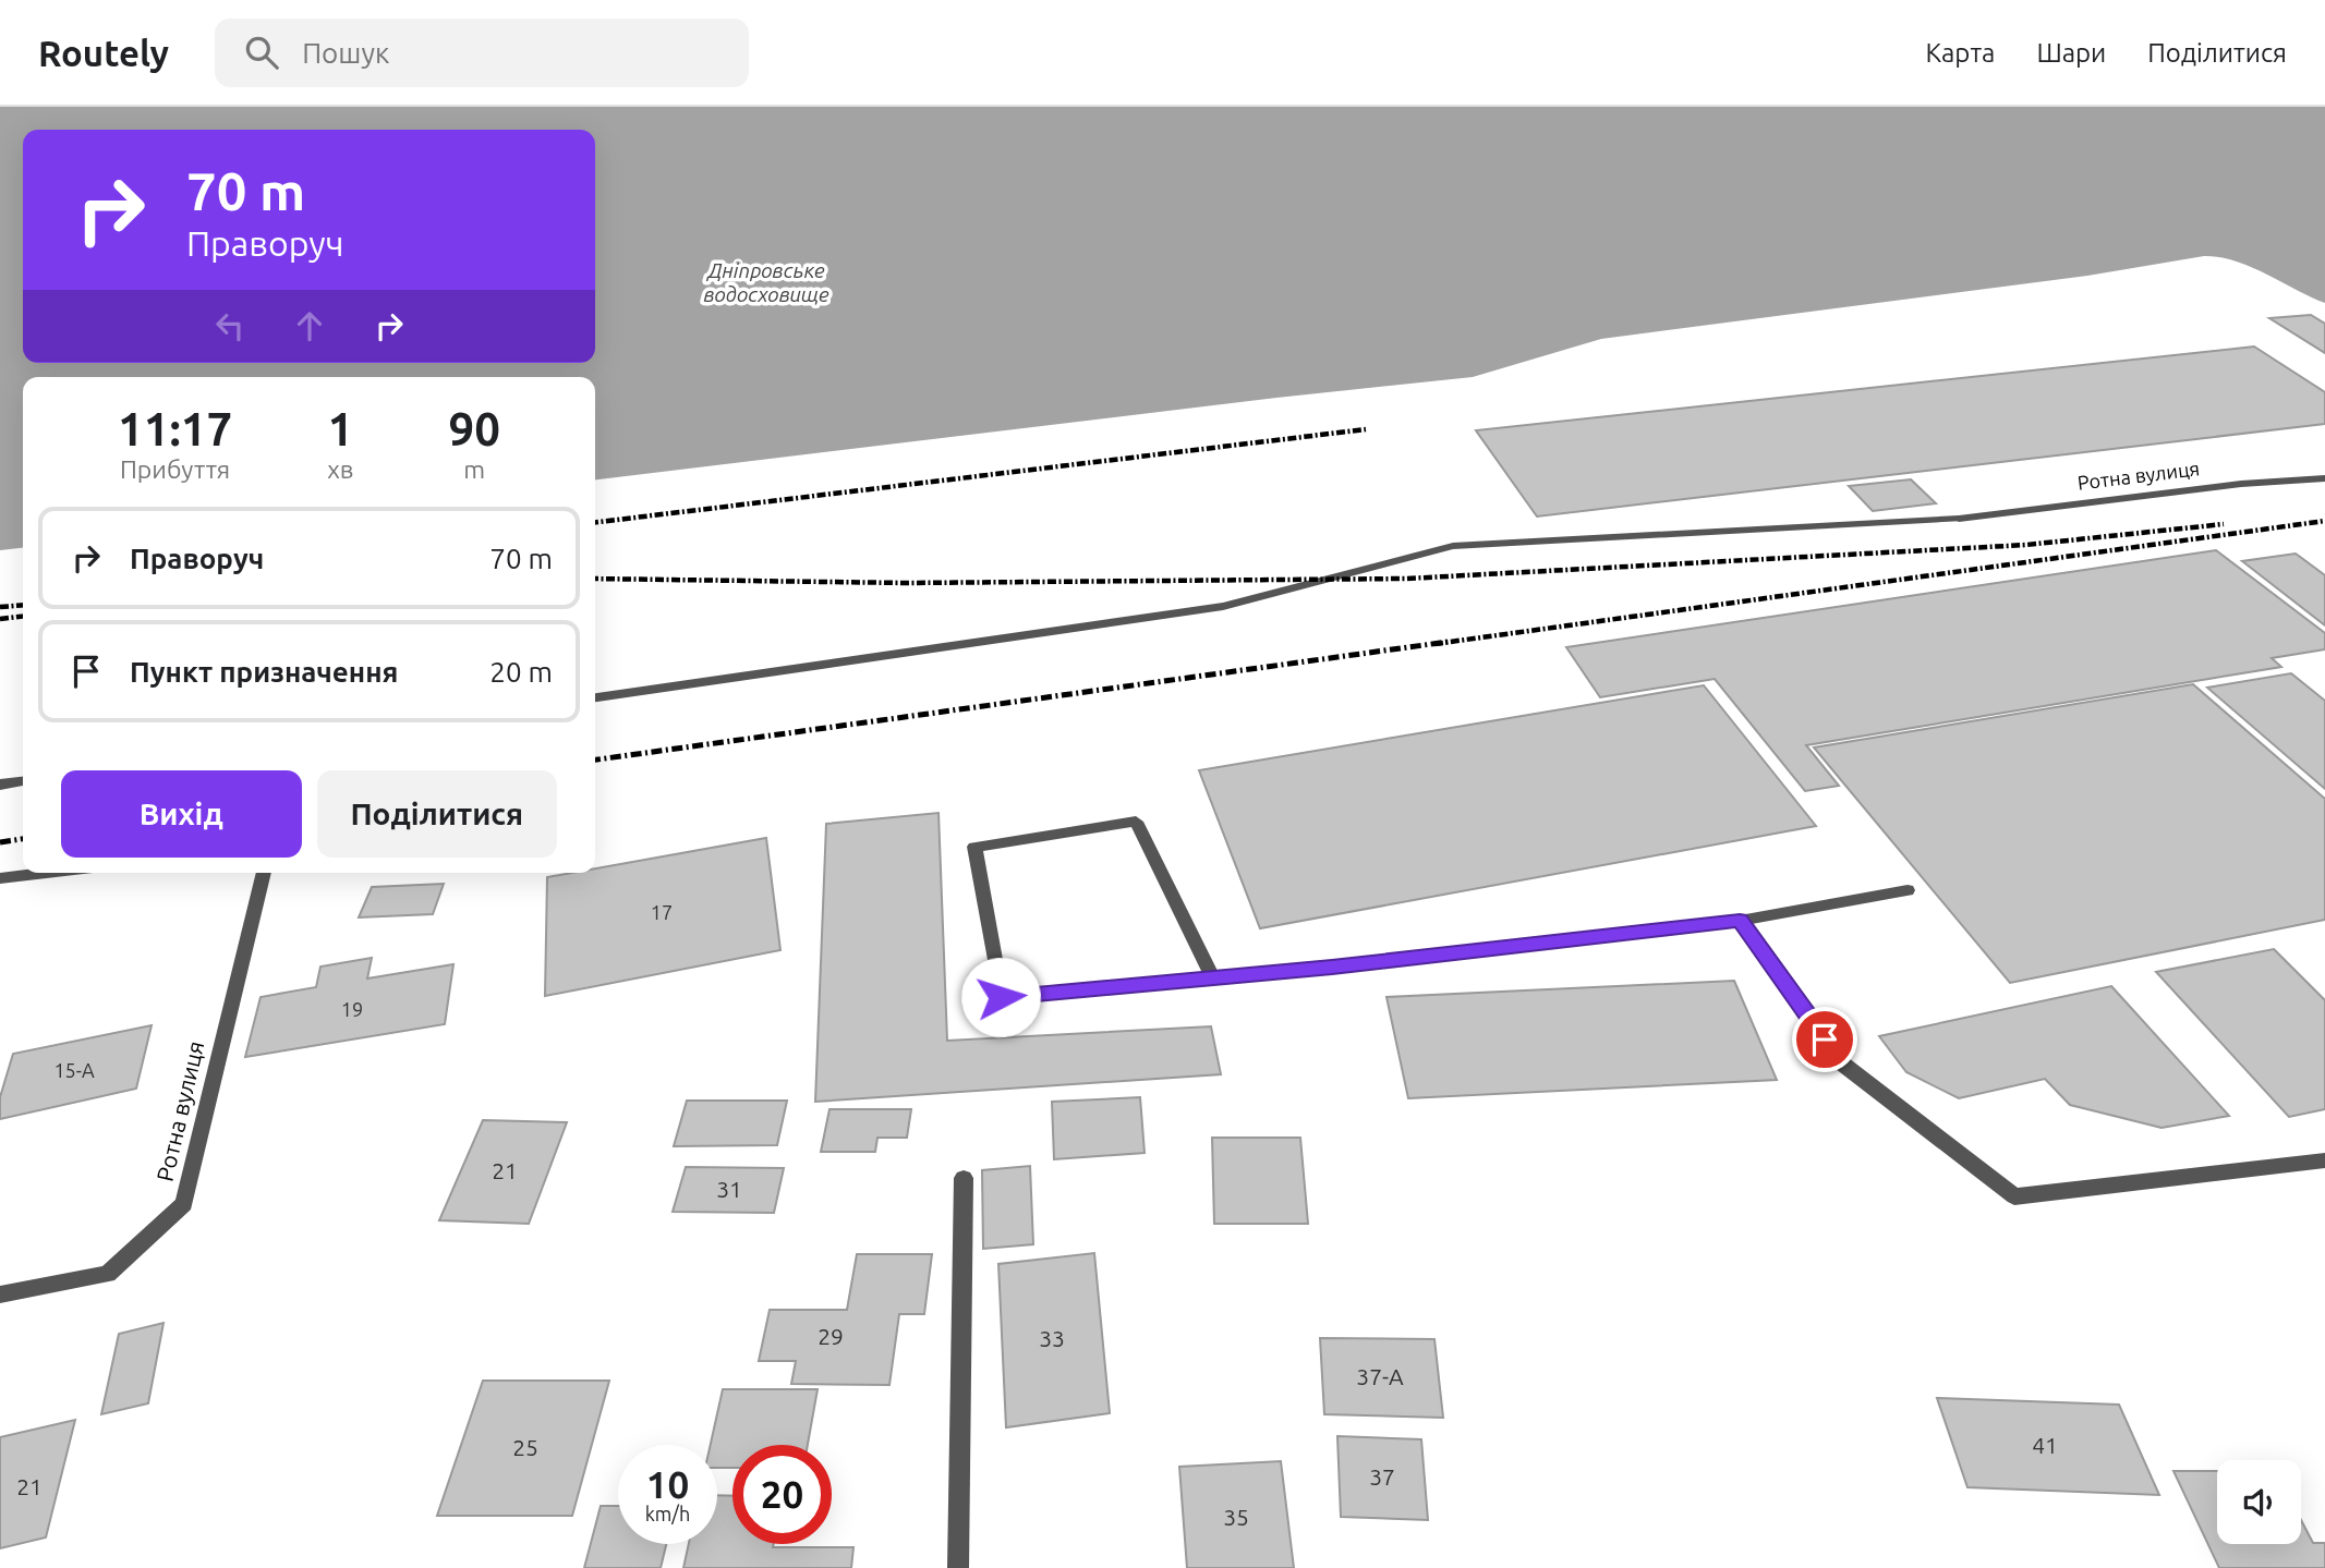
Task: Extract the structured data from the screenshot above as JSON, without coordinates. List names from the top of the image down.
{
  "streets": {
    "street": ["Ротна вулиця"]
  },
  "water": ["Дніпровське водосховище"],
  "house_numbers": [
    "17",
    "19",
    "15-А",
    "21",
    "31",
    "29",
    "33",
    "37-А",
    "41",
    "25",
    "37",
    "21",
    "35"
  ],
  "page": {
    "header": "Routely",
    "search": "Пошук",
    "nav": ["Карта", "Шари", "Поділитися"],
    "turn": ["70 m", "Праворуч"],
    "eta": [
      "11:17",
      "Прибуття",
      "1",
      "хв",
      "90",
      "m"
    ],
    "list": [
      {
        "name": "Праворуч",
        "value": "70 m"
      },
      {
        "name": "Пункт призначення",
        "value": "20 m"
      }
    ],
    "buttons": ["Вихід", "Поділитися"],
    "speed": "10 km/h",
    "limit": "20"
  }
}
